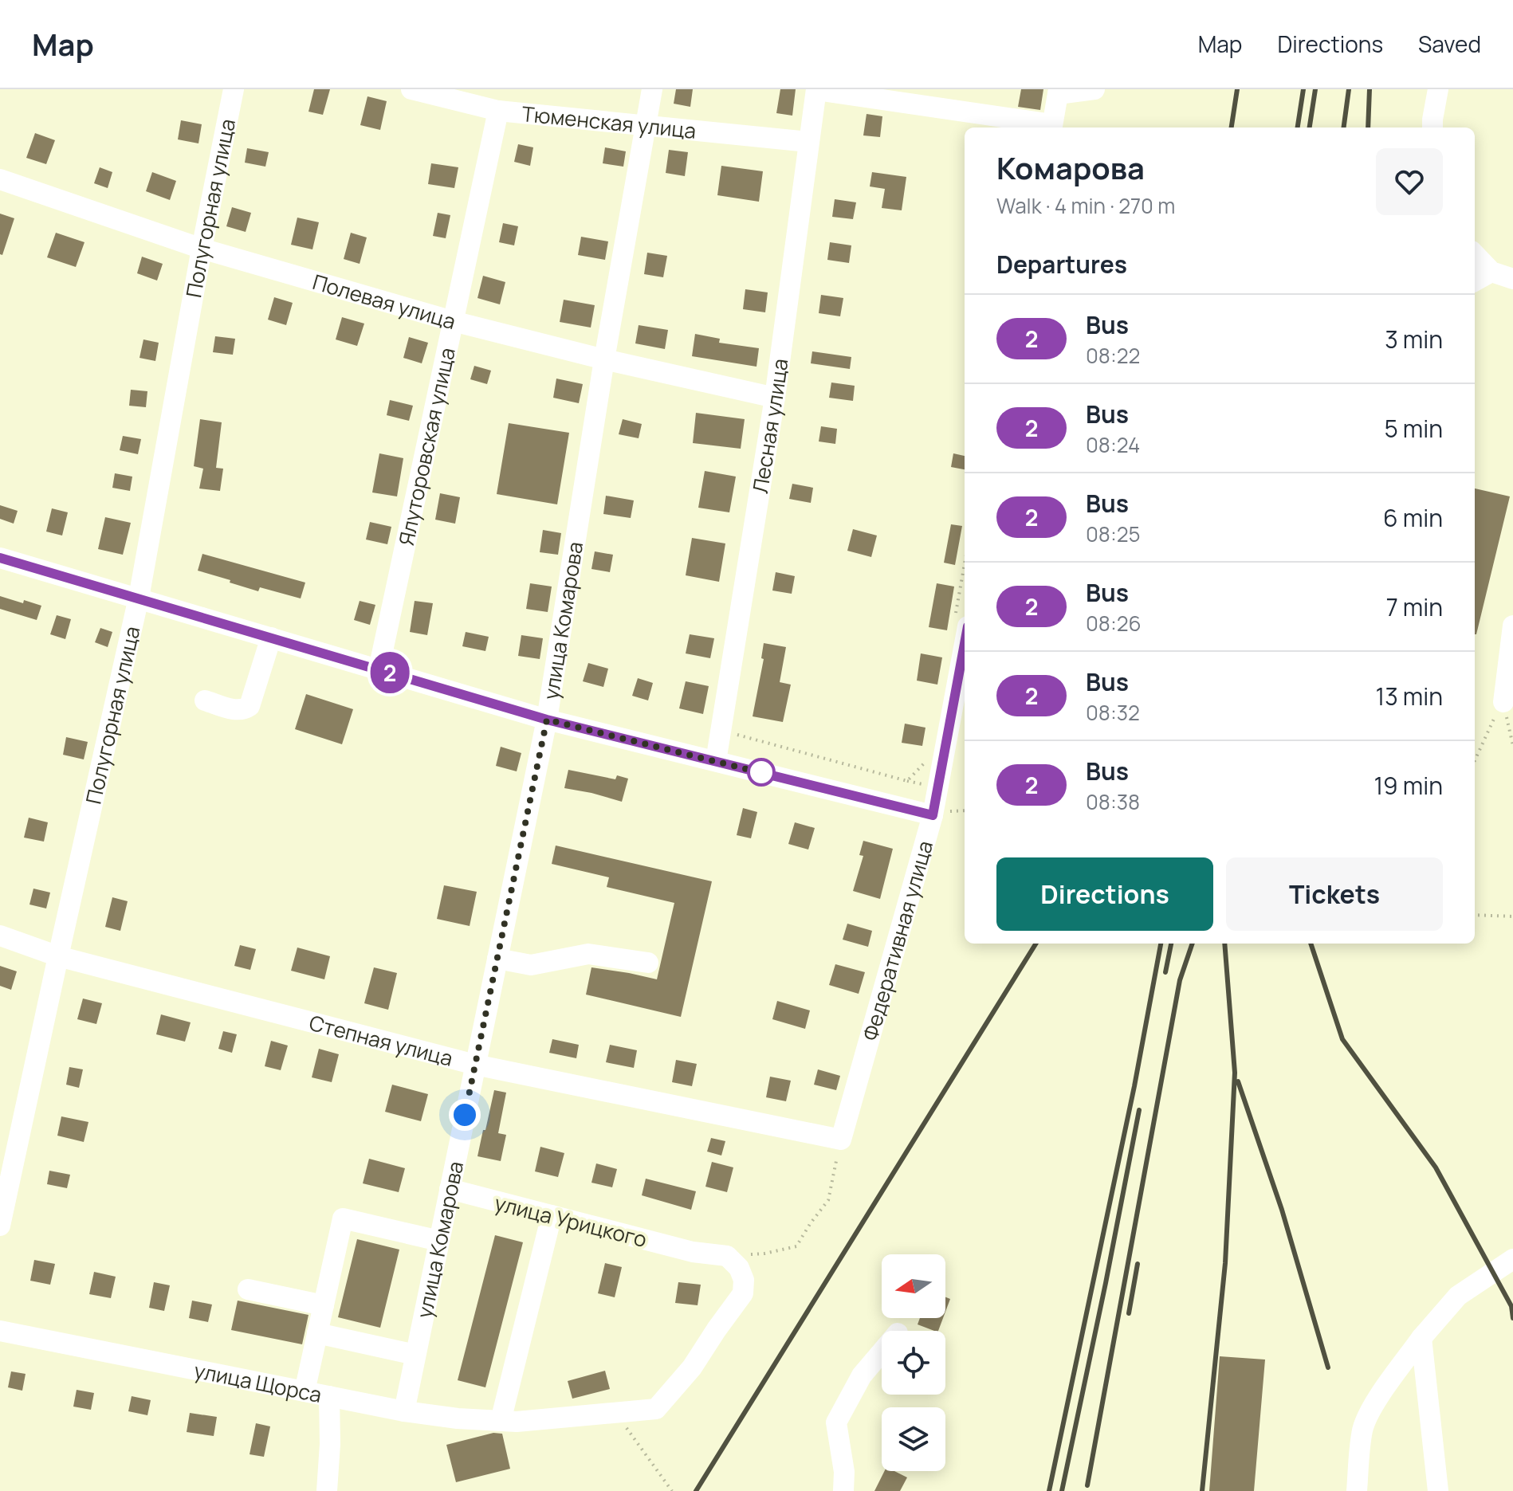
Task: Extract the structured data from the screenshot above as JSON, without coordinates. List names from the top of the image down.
{
  "streets": {
    "street": [
      "Тюменская улица",
      "Полугорная улица",
      "Полевая улица",
      "Лесная улица",
      "Ялуторовская улица",
      "улица Комарова",
      "Федеративная улица",
      "Степная улица",
      "улица Урицкого",
      "улица Щорса"
    ]
  },
  "crossings": [
    ["Тюменская улица", "Лесная улица"],
    ["Тюменская улица", "Ялуторовская улица"],
    ["Тюменская улица", "улица Комарова"],
    ["Полугорная улица", "Полевая улица"],
    ["Полугорная улица", "Степная улица"],
    ["Полевая улица", "Лесная улица"],
    ["Полевая улица", "Ялуторовская улица"],
    ["Полевая улица", "улица Комарова"],
    ["улица Комарова", "Степная улица"],
    ["улица Комарова", "улица Урицкого"],
    ["улица Комарова", "улица Щорса"],
    ["Федеративная улица", "Степная улица"],
    ["улица Урицкого", "улица Щорса"]
  ],
  "lines": ["bus line 2"],
  "north": "left",
  "page": {
    "header": "Map",
    "nav": ["Map", "Directions", "Saved"],
    "on_map": "2",
    "heading": [
      ["Комарова", "Walk · 4 min · 270 m"],
      "Departures"
    ],
    "list": [
      {
        "mark": "2",
        "name": "Bus",
        "note": "08:22",
        "value": "3 min"
      },
      {
        "mark": "2",
        "name": "Bus",
        "note": "08:24",
        "value": "5 min"
      },
      {
        "mark": "2",
        "name": "Bus",
        "note": "08:25",
        "value": "6 min"
      },
      {
        "mark": "2",
        "name": "Bus",
        "note": "08:26",
        "value": "7 min"
      },
      {
        "mark": "2",
        "name": "Bus",
        "note": "08:32",
        "value": "13 min"
      },
      {
        "mark": "2",
        "name": "Bus",
        "note": "08:38",
        "value": "19 min"
      }
    ],
    "buttons": ["Directions", "Tickets"]
  }
}
